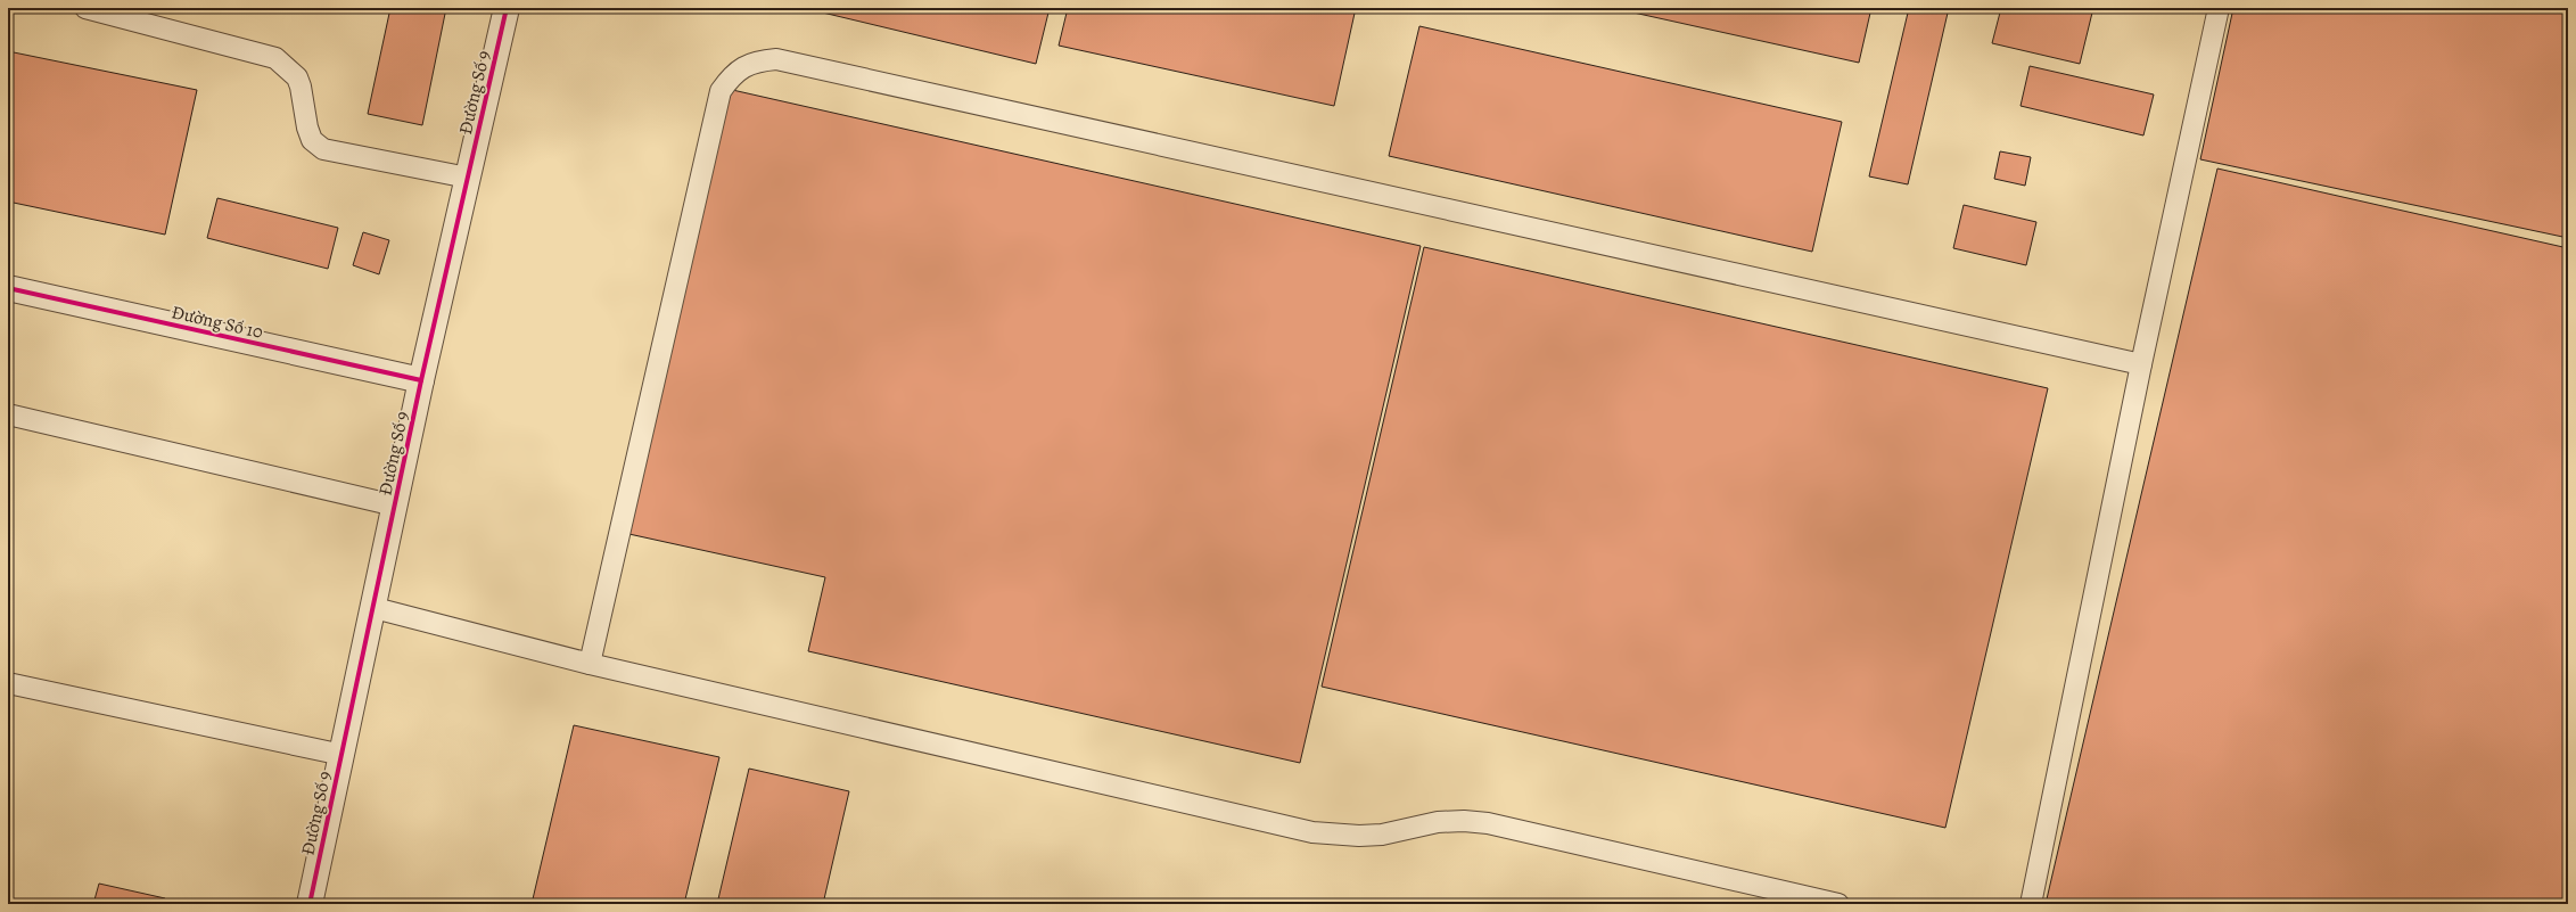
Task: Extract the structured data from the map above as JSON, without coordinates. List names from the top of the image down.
{
  "streets": {
    "street": ["Đường Số 9", "Đường Số 10"]
  },
  "crossings": [
    ["Đường Số 9", "Đường Số 10"]
  ]
}
